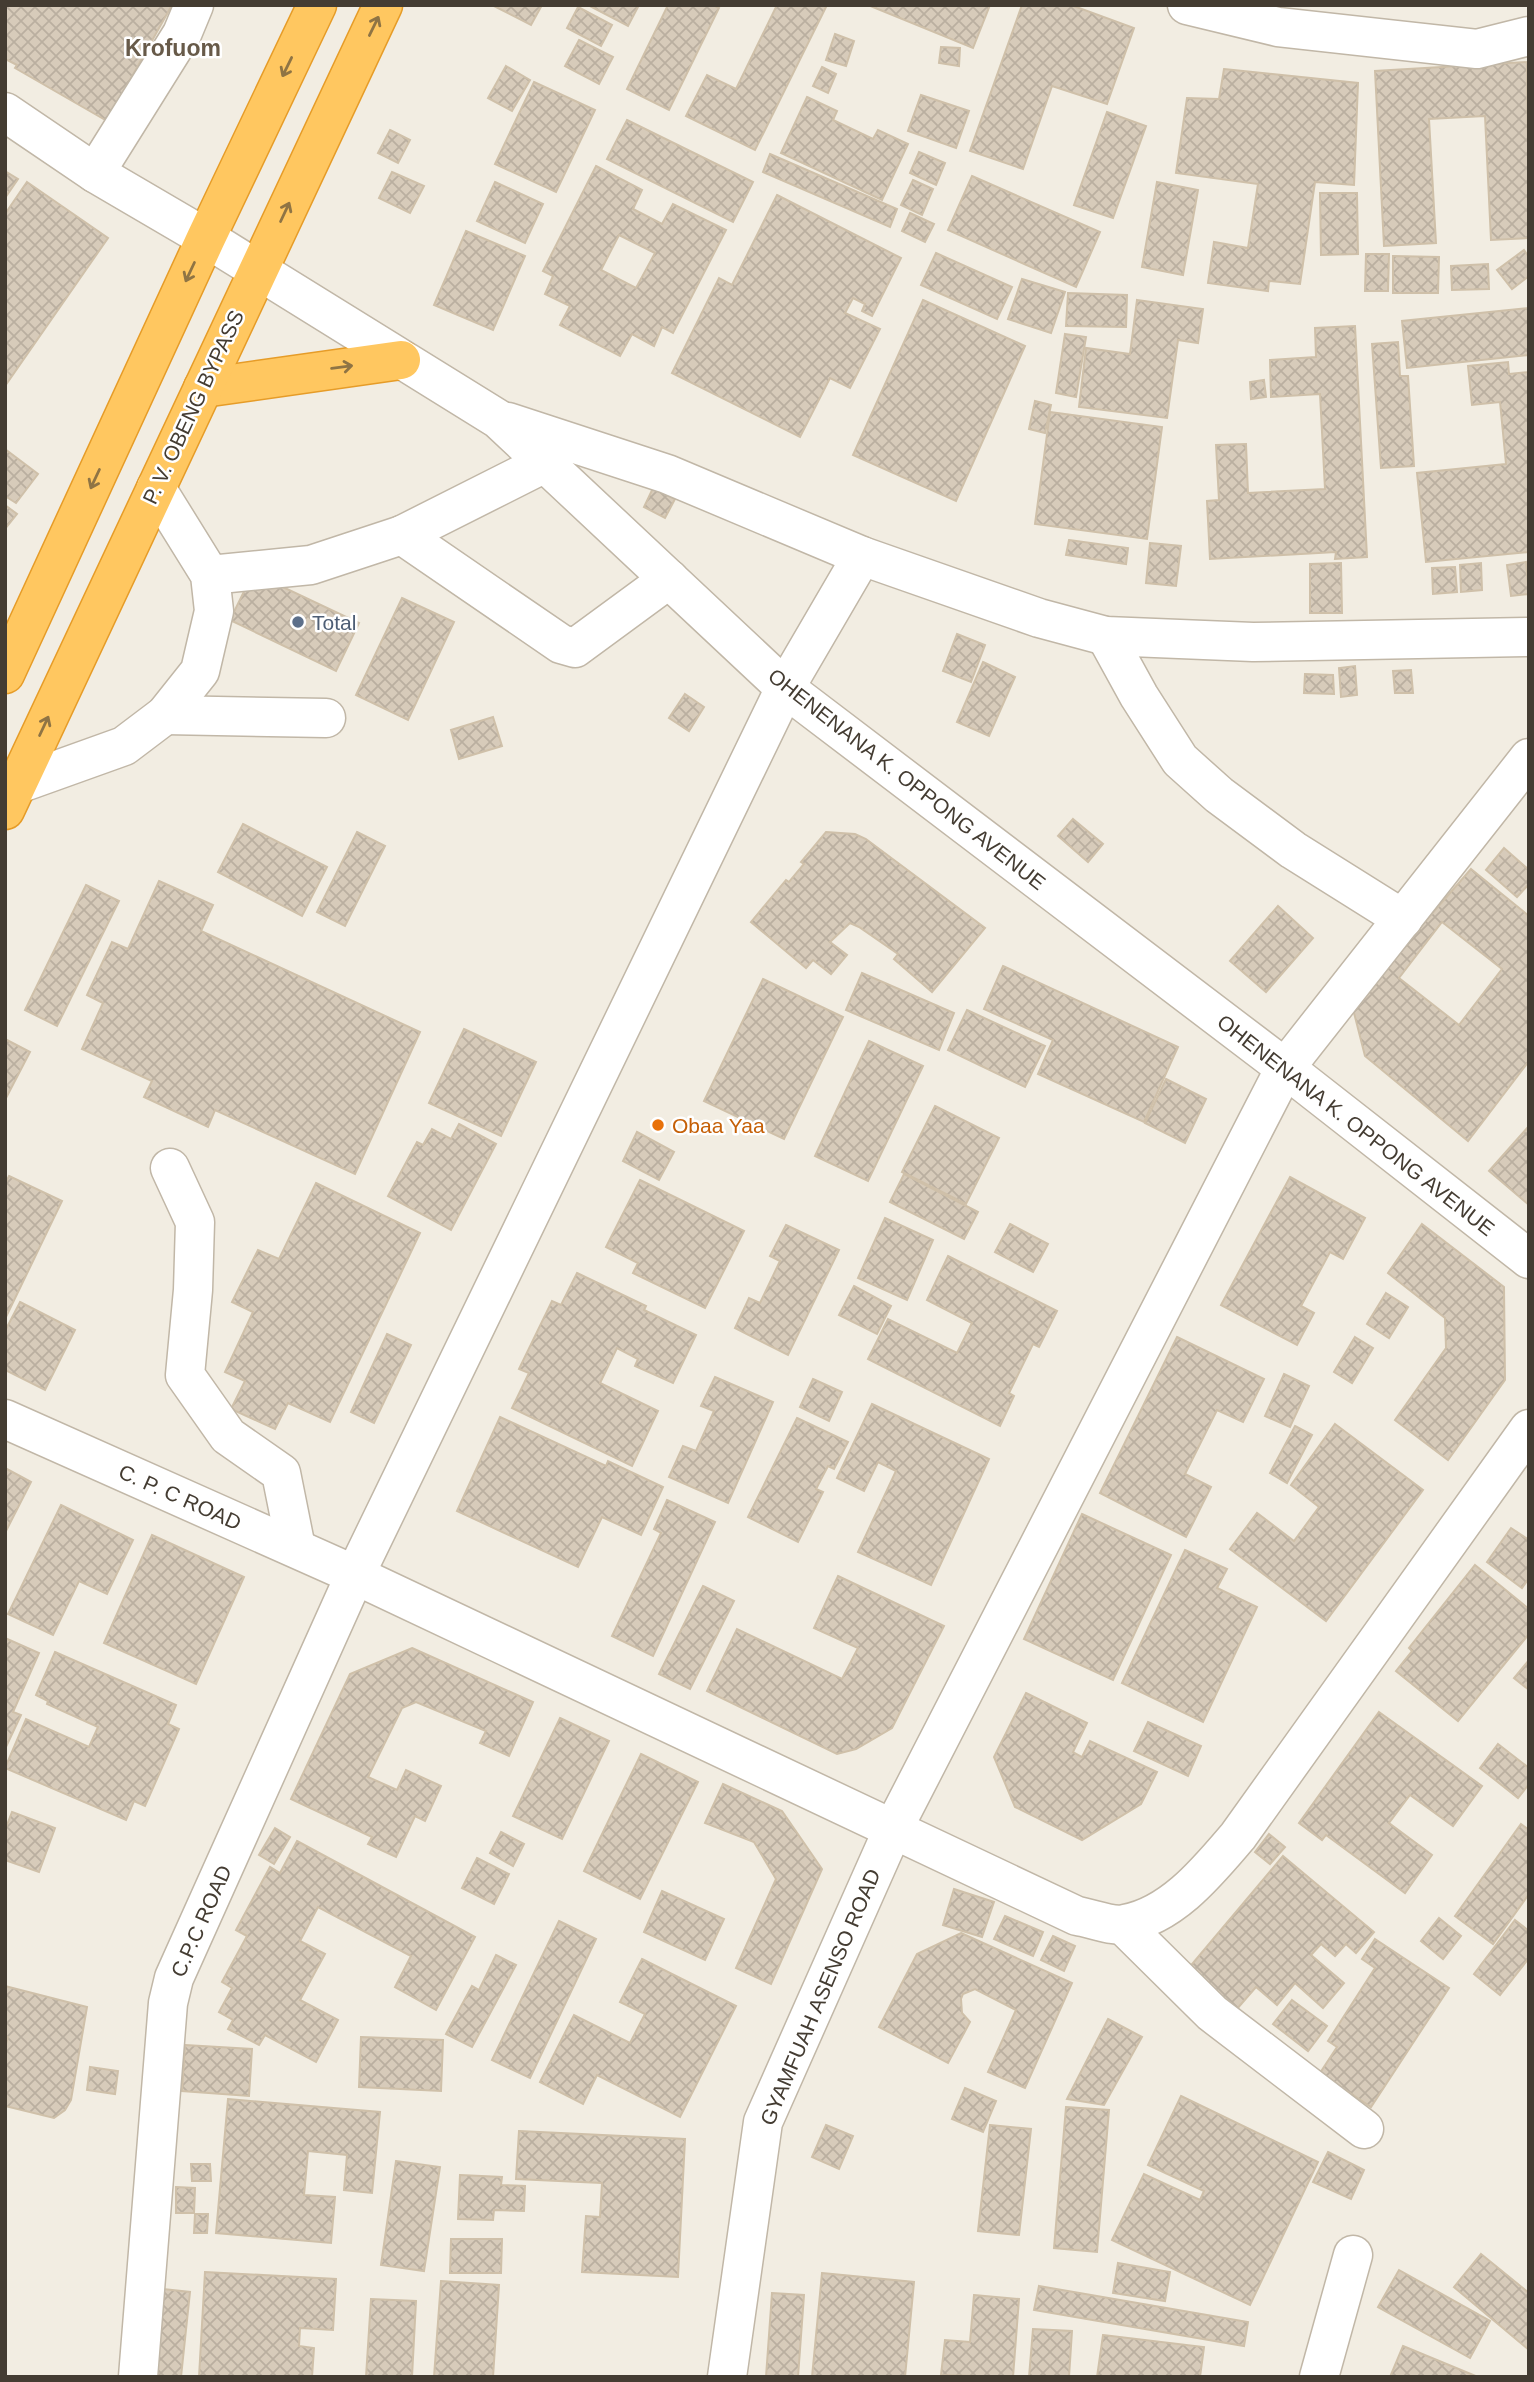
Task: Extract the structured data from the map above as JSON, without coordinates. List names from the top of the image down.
{
  "streets": {
    "highway": ["P. V. OBENG BYPASS"],
    "street": [
      "OHENENANA K. OPPONG AVENUE",
      "C. P. C ROAD",
      "C.P.C ROAD",
      "GYAMFUAH ASENSO ROAD"
    ]
  },
  "crossings": [
    ["P. V. OBENG BYPASS", "OHENENANA K. OPPONG AVENUE"],
    ["OHENENANA K. OPPONG AVENUE", "C.P.C ROAD"],
    ["OHENENANA K. OPPONG AVENUE", "GYAMFUAH ASENSO ROAD"],
    ["C. P. C ROAD", "C.P.C ROAD"],
    ["C. P. C ROAD", "GYAMFUAH ASENSO ROAD"]
  ],
  "districts": ["Krofuom"],
  "places": ["Total", "Obaa Yaa"]
}
